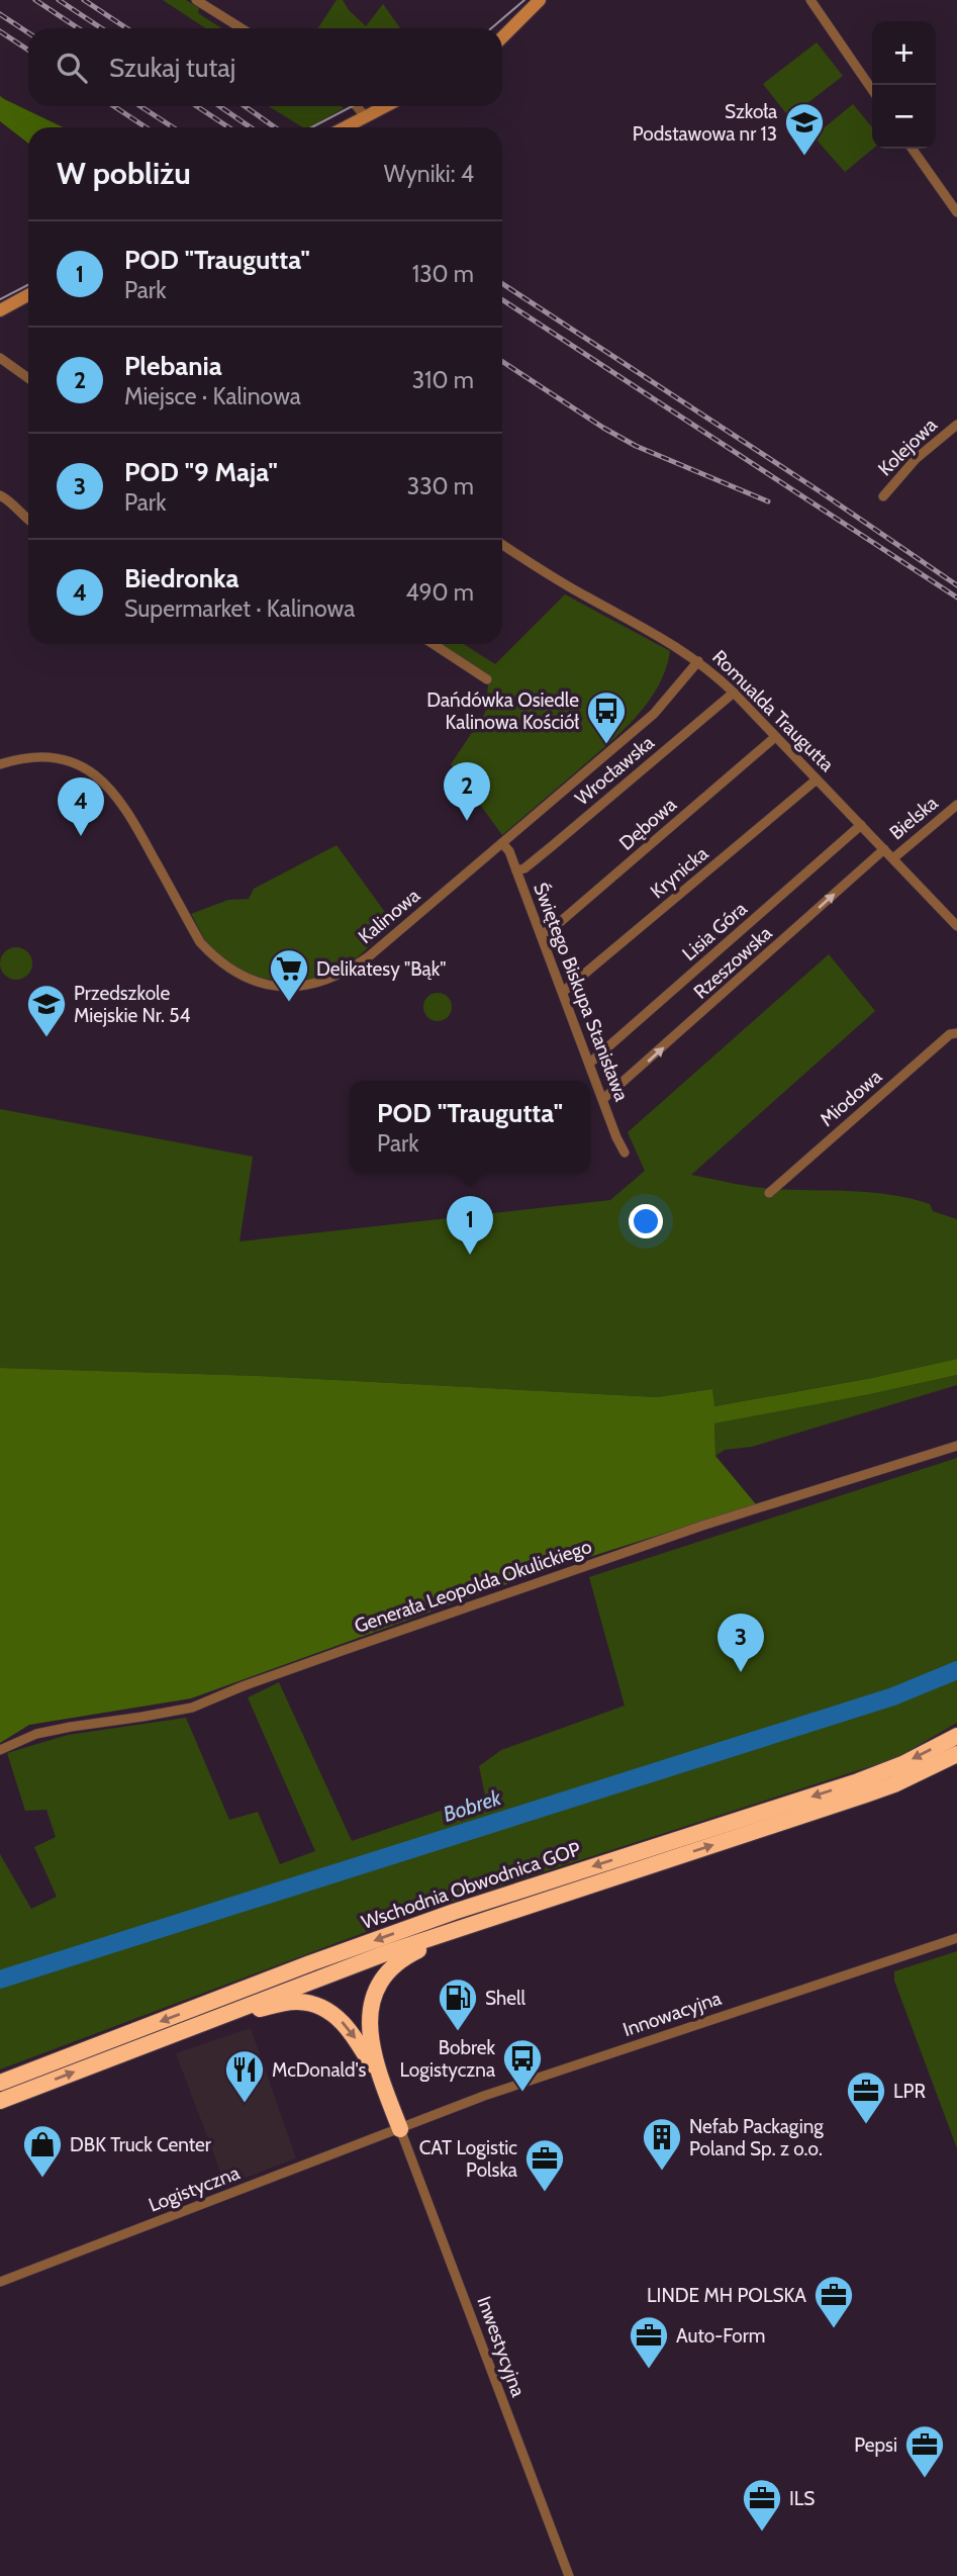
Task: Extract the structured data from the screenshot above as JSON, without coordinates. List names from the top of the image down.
{
  "streets": {
    "highway": ["Wschodnia Obwodnica GOP"],
    "street": [
      "Kolejowa",
      "Romualda Traugutta",
      "Wrocławska",
      "Bielska",
      "Dębowa",
      "Krynicka",
      "Kalinowa",
      "Lisia Góra",
      "Rzeszowska",
      "Świętego Biskupa Stanisława",
      "Miodowa",
      "Generała Leopolda Okulickiego",
      "Innowacyjna",
      "Logistyczna",
      "Inwestycyjna"
    ]
  },
  "crossings": [
    ["Romualda Traugutta", "Wrocławska"],
    ["Romualda Traugutta", "Bielska"],
    ["Romualda Traugutta", "Dębowa"],
    ["Romualda Traugutta", "Krynicka"],
    ["Romualda Traugutta", "Kalinowa"],
    ["Romualda Traugutta", "Lisia Góra"],
    ["Romualda Traugutta", "Rzeszowska"],
    ["Wrocławska", "Świętego Biskupa Stanisława"],
    ["Dębowa", "Świętego Biskupa Stanisława"],
    ["Krynicka", "Świętego Biskupa Stanisława"],
    ["Kalinowa", "Świętego Biskupa Stanisława"],
    ["Lisia Góra", "Świętego Biskupa Stanisława"],
    ["Rzeszowska", "Świętego Biskupa Stanisława"],
    ["Innowacyjna", "Logistyczna"],
    ["Innowacyjna", "Inwestycyjna"],
    ["Logistyczna", "Inwestycyjna"]
  ],
  "one_way": ["Rzeszowska"],
  "water": ["Bobrek"],
  "places": {
    "school or university": ["Szkoła Podstawowa nr 13", "Przedszkole Miejskie Nr. 54"],
    "bus stop": ["Dańdówka Osiedle Kalinowa Kościół", "Bobrek Logistyczna"],
    "supermarket": ["Delikatesy \"Bąk\""],
    "fuel station": ["Shell"],
    "restaurant": ["McDonald's"],
    "office": [
      "LPR",
      "CAT Logistic Polska",
      "LINDE MH POLSKA",
      "Auto-Form",
      "Pepsi",
      "ILS"
    ],
    "building": ["Nefab Packaging Poland Sp. z o.o."],
    "shop": ["DBK Truck Center"]
  },
  "page": {
    "map_buttons": ["+", "−"],
    "search": "Szukaj tutaj",
    "heading": ["W pobliżu", "Wyniki: 4"],
    "list": [
      {
        "mark": "1",
        "name": "POD \"Traugutta\"",
        "note": "Park",
        "value": "130 m"
      },
      {
        "mark": "2",
        "name": "Plebania",
        "note": "Miejsce · Kalinowa",
        "value": "310 m"
      },
      {
        "mark": "3",
        "name": "POD \"9 Maja\"",
        "note": "Park",
        "value": "330 m"
      },
      {
        "mark": "4",
        "name": "Biedronka",
        "note": "Supermarket · Kalinowa",
        "value": "490 m"
      }
    ],
    "pins": [
      "2",
      "4",
      "1",
      "3"
    ],
    "popup": ["POD \"Traugutta\"", "Park"]
  }
}
